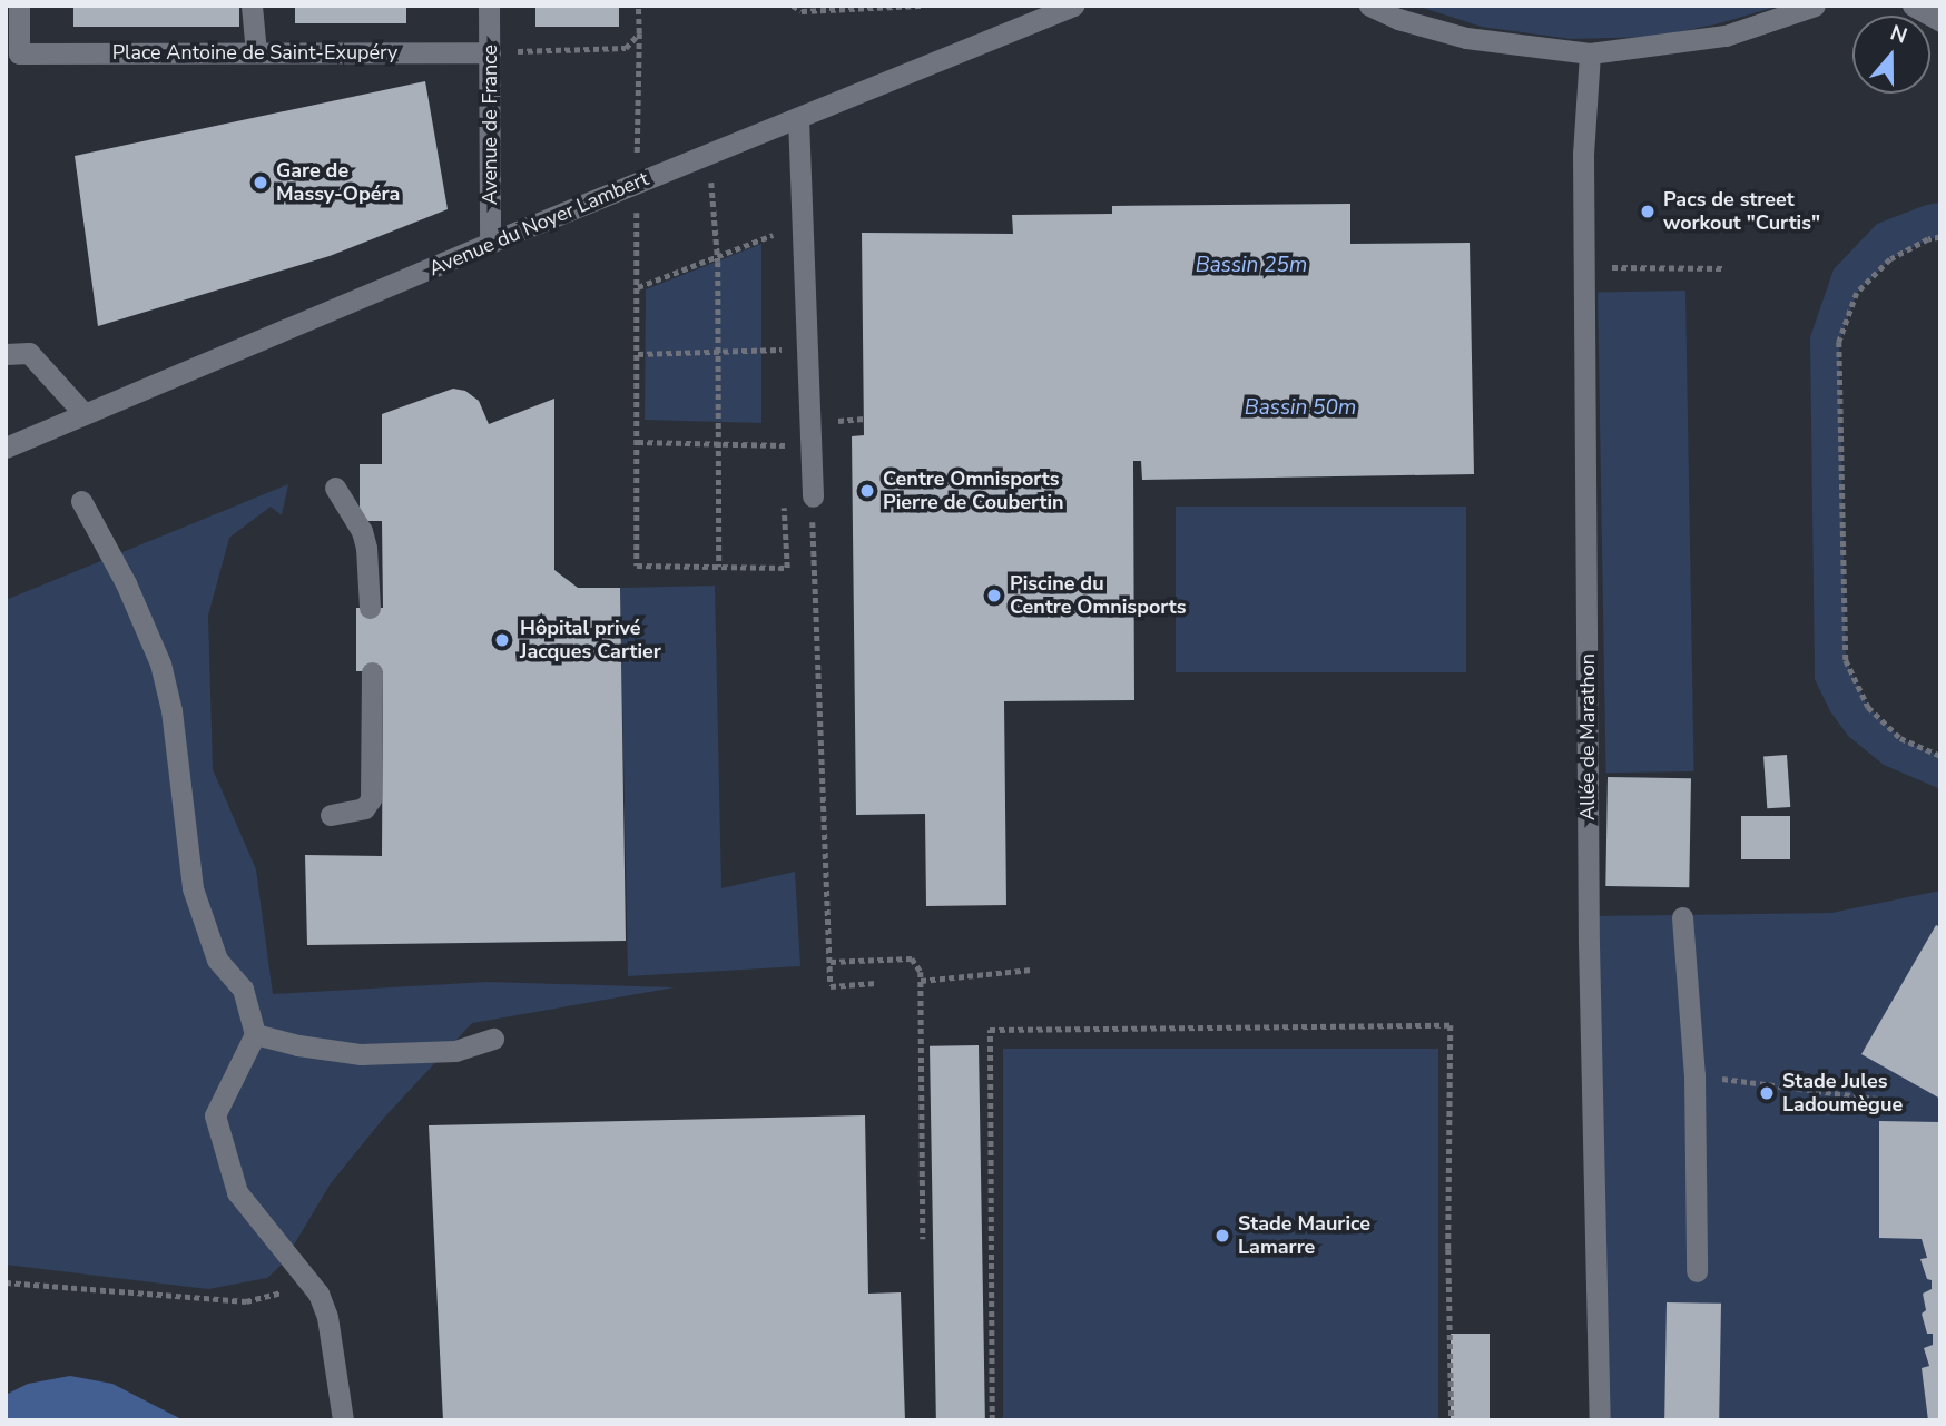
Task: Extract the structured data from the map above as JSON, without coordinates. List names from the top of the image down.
{
  "streets": {
    "street": [
      "Place Antoine de Saint-Exupéry",
      "Avenue de France",
      "Avenue du Noyer Lambert",
      "Allée de Marathon"
    ]
  },
  "crossings": [
    ["Place Antoine de Saint-Exupéry", "Avenue de France"],
    ["Avenue de France", "Avenue du Noyer Lambert"]
  ],
  "water": ["Bassin 25m", "Bassin 50m"],
  "places": [
    "Gare de Massy-Opéra",
    "Pacs de street workout \"Curtis\"",
    "Centre Omnisports Pierre de Coubertin",
    "Piscine du Centre Omnisports",
    "Hôpital privé Jacques Cartier",
    "Stade Jules Ladoumègue",
    "Stade Maurice Lamarre"
  ],
  "north": "top"
}
